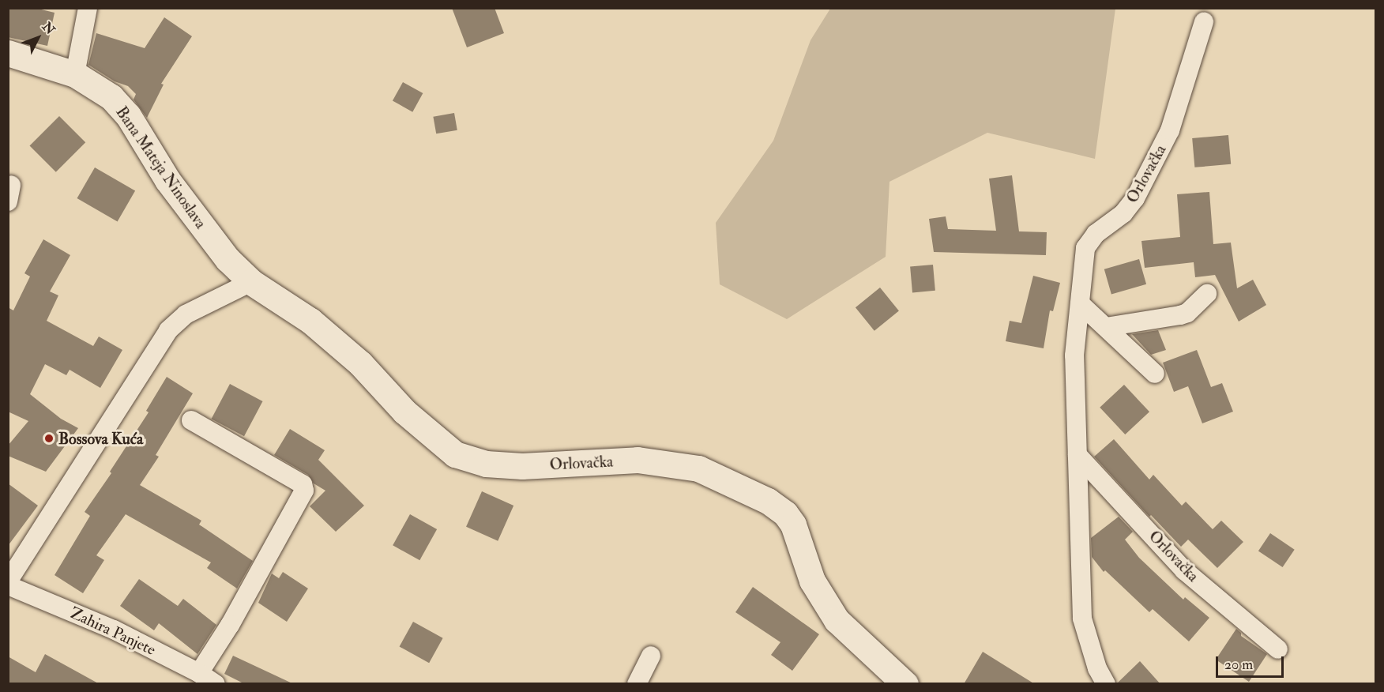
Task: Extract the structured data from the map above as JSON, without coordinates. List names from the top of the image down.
{
  "streets": {
    "street": ["Bana Mateja Ninoslava", "Orlovačka", "Zahira Panjete"]
  },
  "crossings": [
    ["Bana Mateja Ninoslava", "Orlovačka"]
  ],
  "places": ["Bossova Kuća"],
  "scale_bar": "20 m",
  "north": "top right"
}
